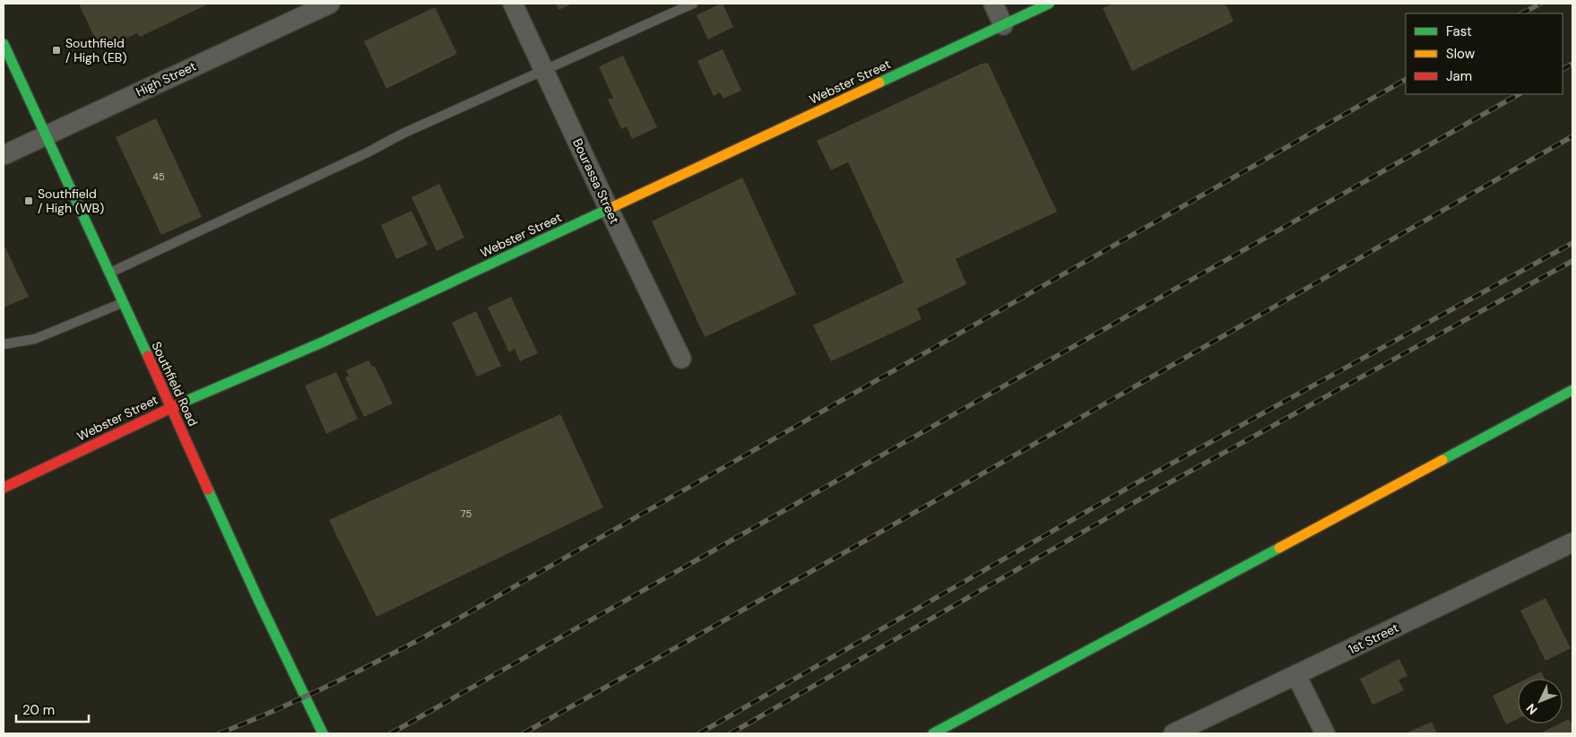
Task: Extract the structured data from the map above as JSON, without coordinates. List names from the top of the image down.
{
  "streets": {
    "street": [
      "High Street",
      "Webster Street",
      "Bourassa Street",
      "Southfield Road",
      "1st Street"
    ]
  },
  "crossings": [
    ["High Street", "Southfield Road"],
    ["Webster Street", "Bourassa Street"],
    ["Webster Street", "Southfield Road"]
  ],
  "places": {
    "transit": ["Southfield / High (EB)", "Southfield / High (WB)"]
  },
  "house_numbers": ["45", "75"],
  "legend": ["Fast", "Slow", "Jam"],
  "scale_bar": "20 m",
  "north": "bottom left"
}
